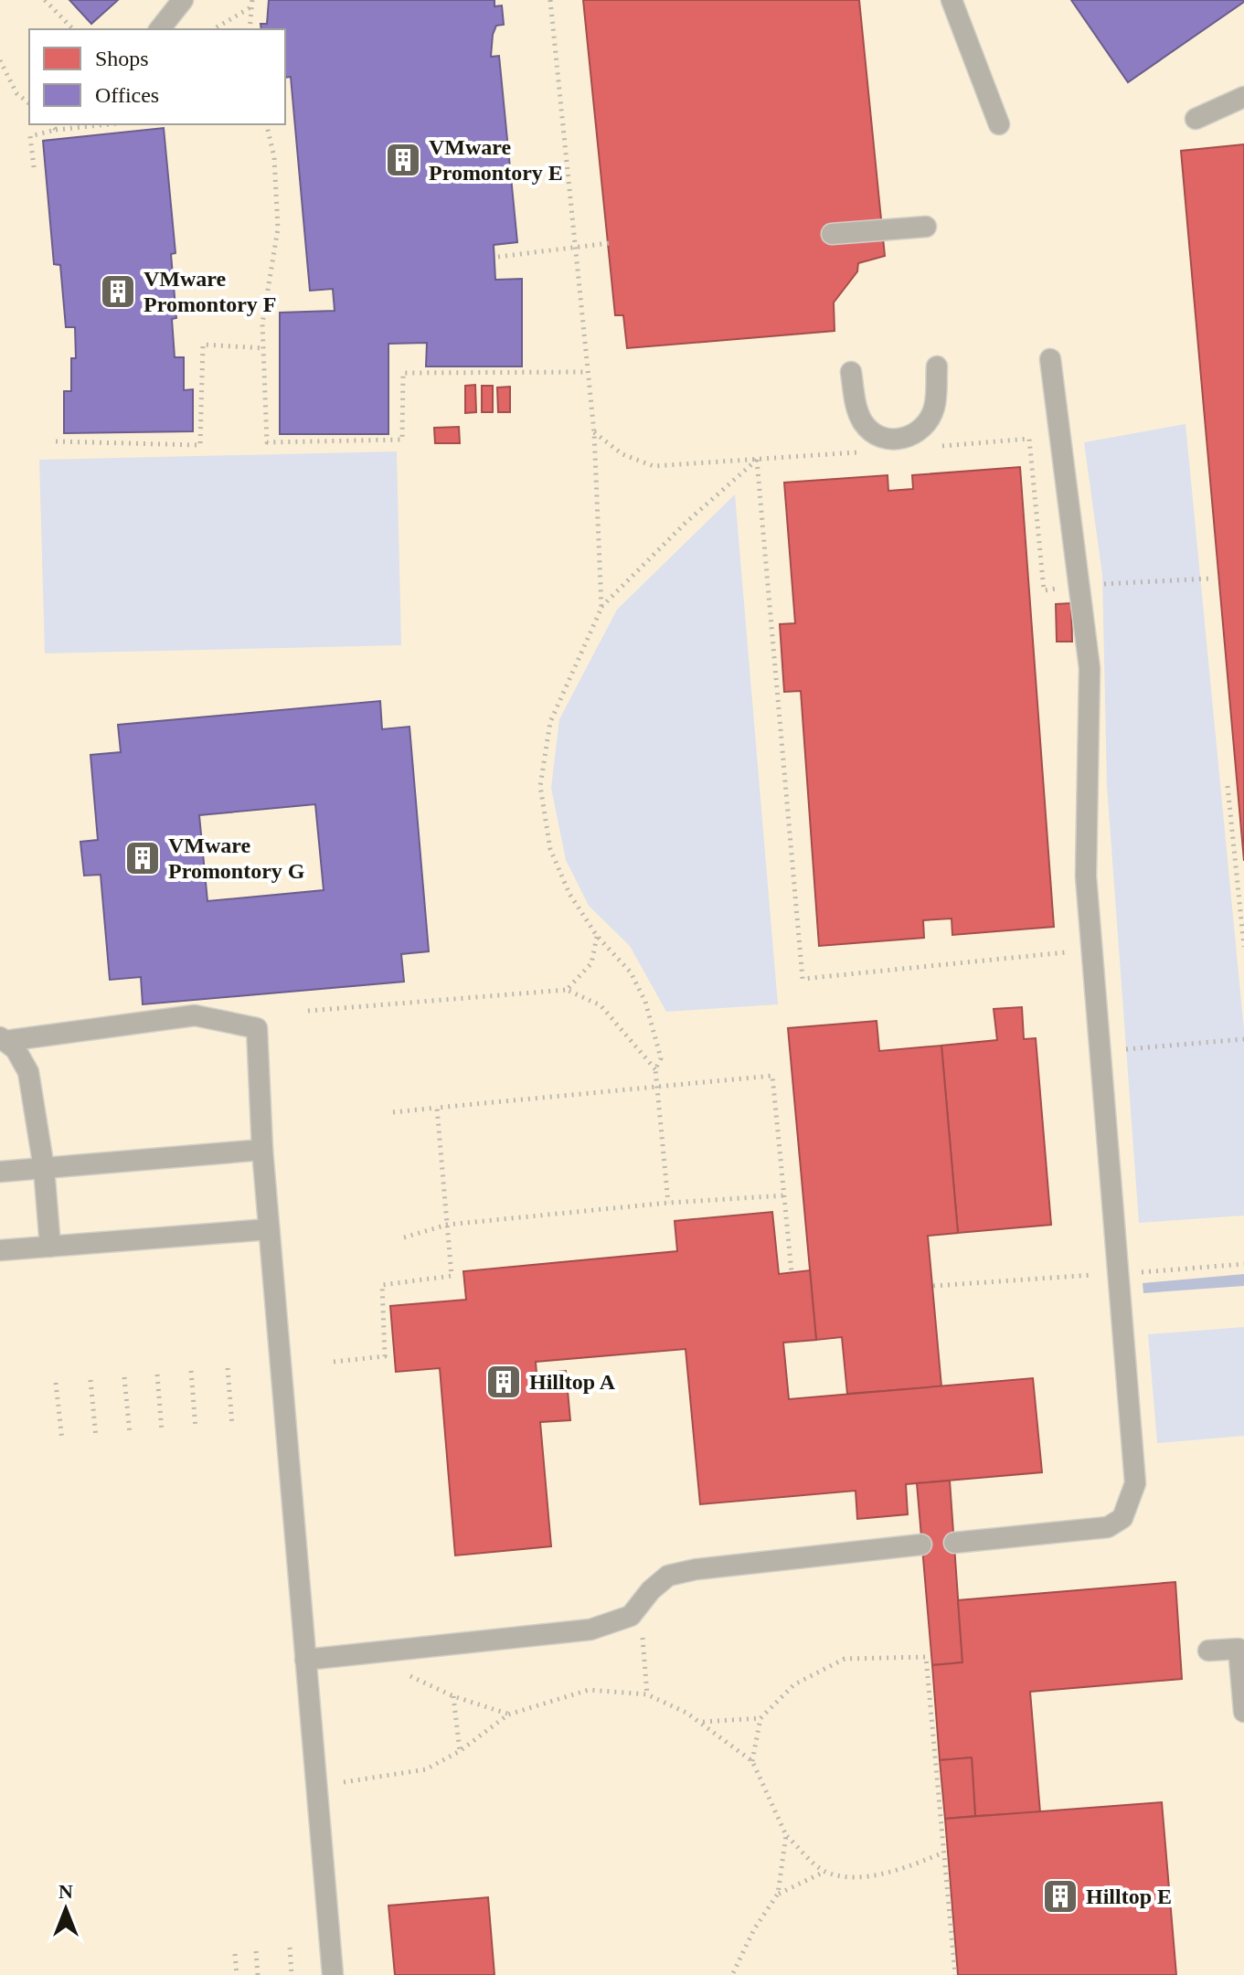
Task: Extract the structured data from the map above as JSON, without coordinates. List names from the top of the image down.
{
  "places": {
    "building": [
      "VMware Promontory E",
      "VMware Promontory F",
      "VMware Promontory G",
      "Hilltop A",
      "Hilltop E"
    ]
  },
  "legend": ["Shops", "Offices"],
  "north": "top"
}
